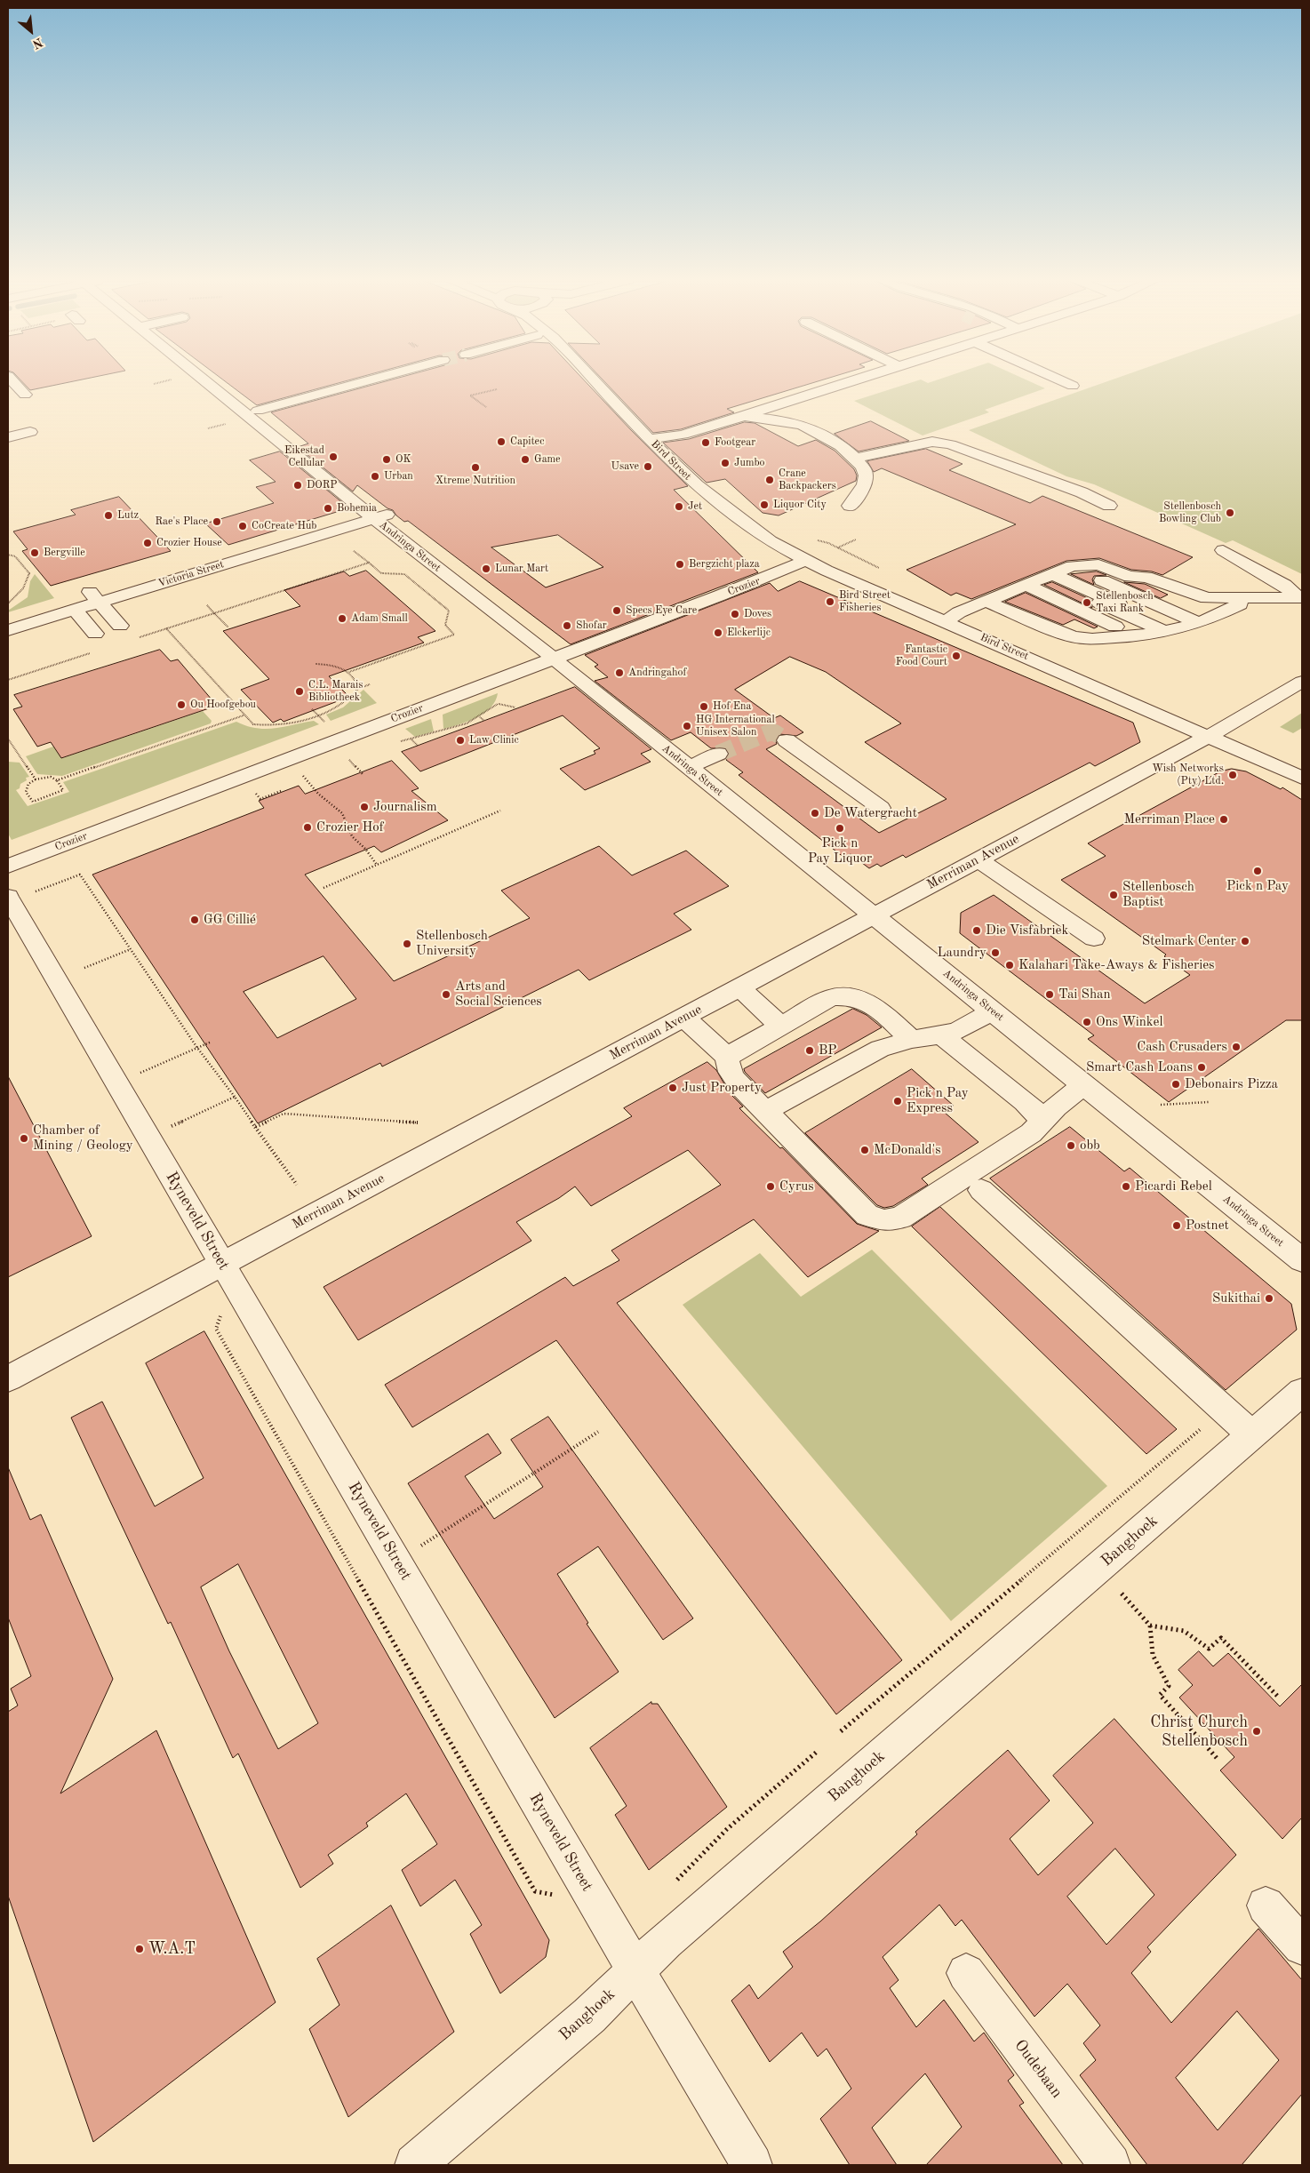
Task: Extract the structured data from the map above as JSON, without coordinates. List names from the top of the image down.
{
  "streets": {
    "street": [
      "Bird Street",
      "Andringa Street",
      "Victoria Street",
      "Crozier",
      "Merriman Avenue",
      "Ryneveld Street",
      "Banghoek",
      "Oudebaan"
    ]
  },
  "crossings": [
    ["Bird Street", "Crozier"],
    ["Bird Street", "Merriman Avenue"],
    ["Andringa Street", "Victoria Street"],
    ["Andringa Street", "Crozier"],
    ["Andringa Street", "Merriman Avenue"],
    ["Merriman Avenue", "Ryneveld Street"],
    ["Ryneveld Street", "Banghoek"]
  ],
  "places": [
    "Capitec",
    "Footgear",
    "Eikestad Cellular",
    "OK",
    "Game",
    "Jumbo",
    "Usave",
    "Xtreme Nutrition",
    "Urban",
    "Crane Backpackers",
    "DORP",
    "Liquor City",
    "Jet",
    "Bohemia",
    "Stellenbosch Bowling Club",
    "Lutz",
    "Rae's Place",
    "CoCreate Hub",
    "Crozier House",
    "Bergville",
    "Bergzicht plaza",
    "Lunar Mart",
    "Bird Street Fisheries",
    "Stellenbosch Taxi Rank",
    "Specs Eye Care",
    "Doves",
    "Adam Small",
    "Shofar",
    "Elckerlijc",
    "Fantastic Food Court",
    "Andringahof",
    "C.L. Marais Bibliotheek",
    "Ou Hoofgebou",
    "Hof Ena",
    "HG International Unisex Salon",
    "Law Clinic",
    "Wish Networks (Pty) Ltd.",
    "Journalism",
    "De Watergracht",
    "Merriman Place",
    "Crozier Hof",
    "Pick n Pay Liquor",
    "Pick n Pay",
    "Stellenbosch Baptist",
    "GG Cillié",
    "Die Visfabriek",
    "Stelmark Center",
    "Stellenbosch University",
    "Laundry",
    "Kalahari Take-Aways & Fisheries",
    "Arts and Social Sciences",
    "Tai Shan",
    "Ons Winkel",
    "Cash Crusaders",
    "BP",
    "Smart Cash Loans",
    "Debonairs Pizza",
    "Just Property",
    "Pick n Pay Express",
    "Chamber of Mining / Geology",
    "obb",
    "McDonald's",
    "Cyrus",
    "Picardi Rebel",
    "Postnet",
    "Sukithai",
    "Christ Church Stellenbosch",
    "W.A.T"
  ],
  "north": "bottom right"
}
